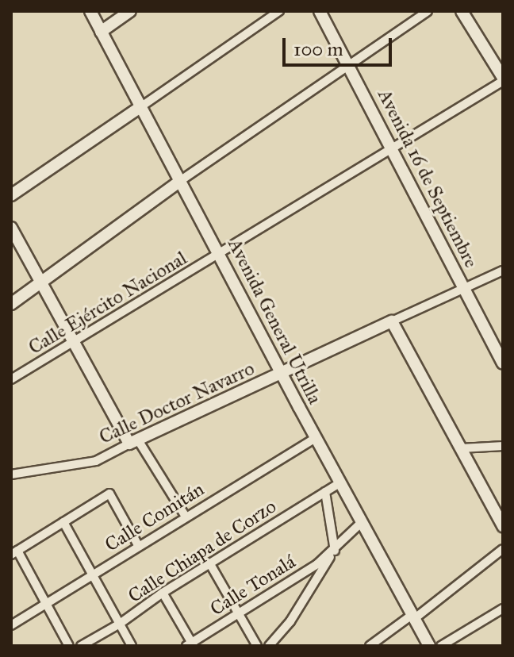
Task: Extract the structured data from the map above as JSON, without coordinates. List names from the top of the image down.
{
  "streets": {
    "street": [
      "Avenida 16 de Septiembre",
      "Calle Ejército Nacional",
      "Avenida General Utrilla",
      "Calle Doctor Navarro",
      "Calle Comitán",
      "Calle Chiapa de Corzo",
      "Calle Tonalá"
    ]
  },
  "crossings": [
    ["Avenida 16 de Septiembre", "Calle Ejército Nacional"],
    ["Calle Ejército Nacional", "Avenida General Utrilla"],
    ["Avenida General Utrilla", "Calle Doctor Navarro"],
    ["Avenida General Utrilla", "Calle Comitán"],
    ["Avenida General Utrilla", "Calle Chiapa de Corzo"]
  ],
  "scale_bar": "100 m"
}
